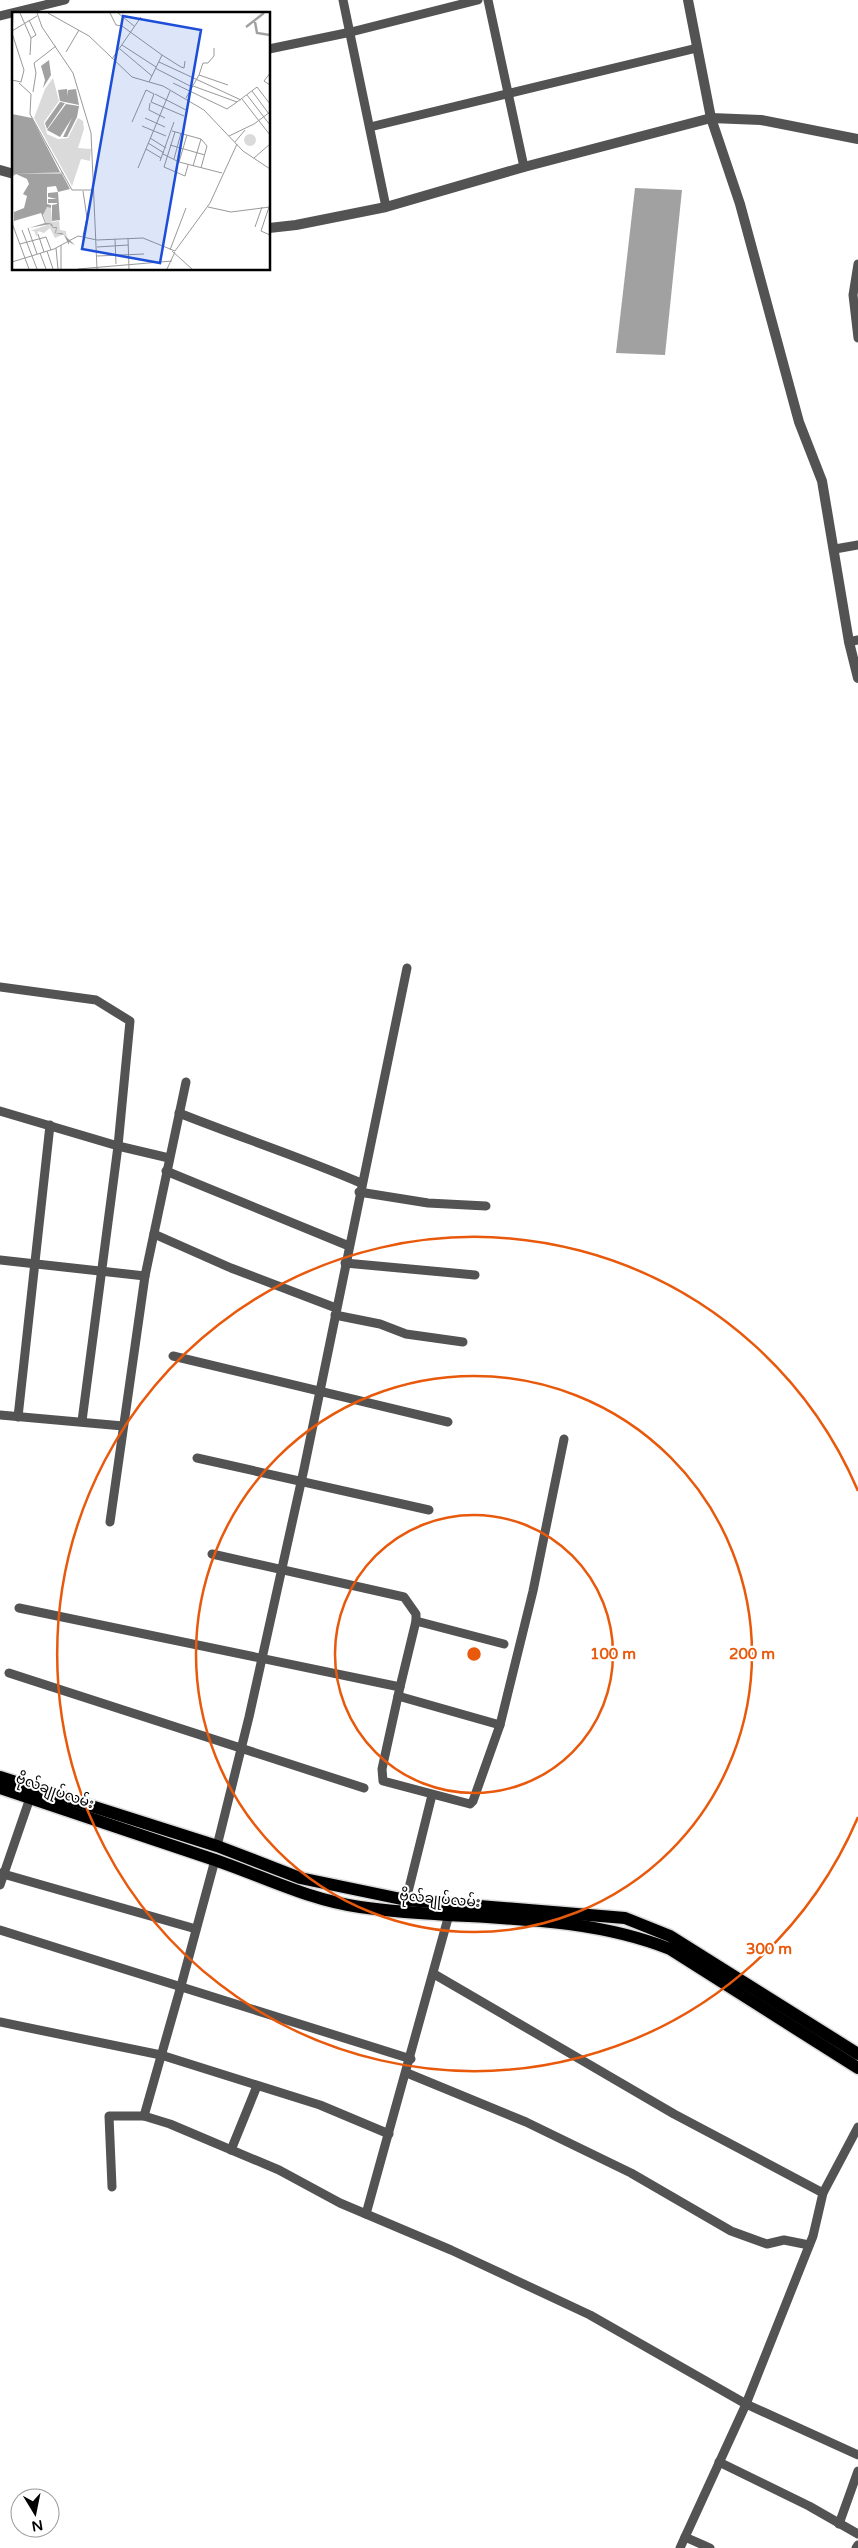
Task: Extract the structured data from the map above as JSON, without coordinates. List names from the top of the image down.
{
  "streets": {
    "main road": ["ဗိုလ်ချုပ်လမ်း"]
  },
  "north": "bottom",
  "rings": ["100 m", "200 m", "300 m"]
}
